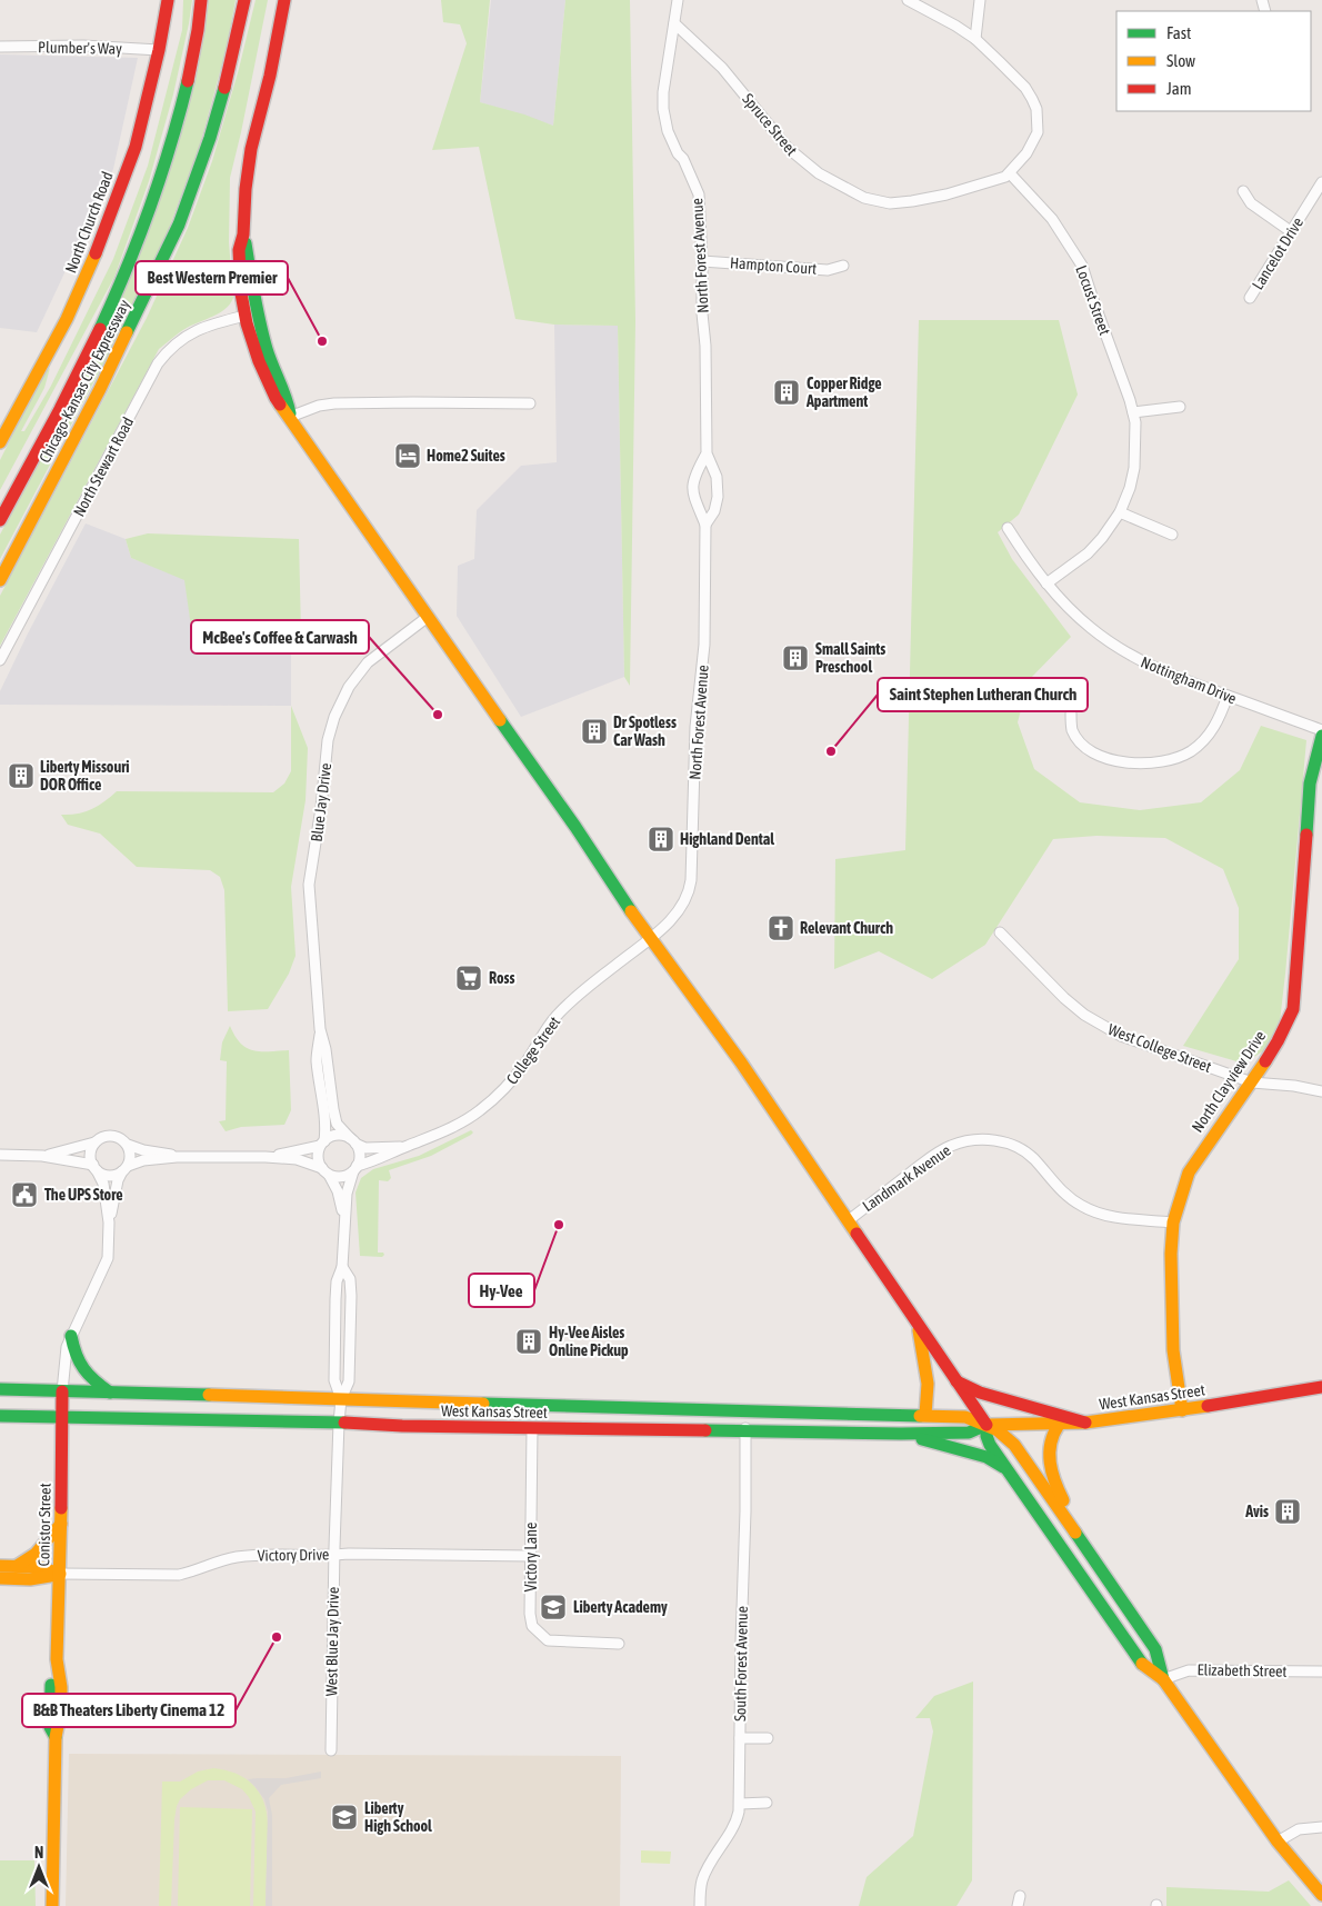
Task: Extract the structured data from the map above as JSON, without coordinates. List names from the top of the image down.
{
  "streets": {
    "main road": [
      "North Church Road",
      "Chicago-Kansas City Expressway",
      "North Clayview Drive",
      "West Kansas Street",
      "Conistor Street"
    ],
    "street": [
      "Plumber's Way",
      "Spruce Street",
      "Lancelot Drive",
      "North Forest Avenue",
      "Hampton Court",
      "Locust Street",
      "North Stewart Road",
      "Nottingham Drive",
      "Blue Jay Drive",
      "West College Street",
      "College Street",
      "Landmark Avenue",
      "Victory Drive",
      "Victory Lane",
      "West Blue Jay Drive",
      "South Forest Avenue",
      "Elizabeth Street"
    ]
  },
  "crossings": [
    ["Plumber's Way", "North Church Road"],
    ["Spruce Street", "North Forest Avenue"],
    ["Spruce Street", "Locust Street"],
    ["North Forest Avenue", "Hampton Court"],
    ["North Forest Avenue", "College Street"],
    ["Locust Street", "Nottingham Drive"],
    ["Blue Jay Drive", "College Street"],
    ["West College Street", "North Clayview Drive"],
    ["North Clayview Drive", "Landmark Avenue"],
    ["North Clayview Drive", "West Kansas Street"],
    ["West Kansas Street", "Conistor Street"],
    ["West Kansas Street", "Victory Lane"],
    ["West Kansas Street", "West Blue Jay Drive"],
    ["West Kansas Street", "South Forest Avenue"],
    ["Conistor Street", "Victory Drive"],
    ["Victory Drive", "Victory Lane"],
    ["Victory Drive", "West Blue Jay Drive"]
  ],
  "places": {
    "other": [
      "Best Western Premier",
      "McBee's Coffee & Carwash",
      "Saint Stephen Lutheran Church",
      "Hy-Vee",
      "B&B Theaters Liberty Cinema 12"
    ],
    "building": [
      "Copper Ridge Apartment",
      "Small Saints Preschool",
      "Dr Spotless Car Wash",
      "Liberty Missouri DOR Office",
      "Highland Dental",
      "Hy-Vee Aisles Online Pickup",
      "Avis"
    ],
    "hotel": ["Home2 Suites"],
    "church": ["Relevant Church"],
    "supermarket": ["Ross"],
    "public building": ["The UPS Store"],
    "school or university": ["Liberty Academy", "Liberty High School"]
  },
  "legend": ["Fast", "Slow", "Jam"],
  "north": "top"
}
